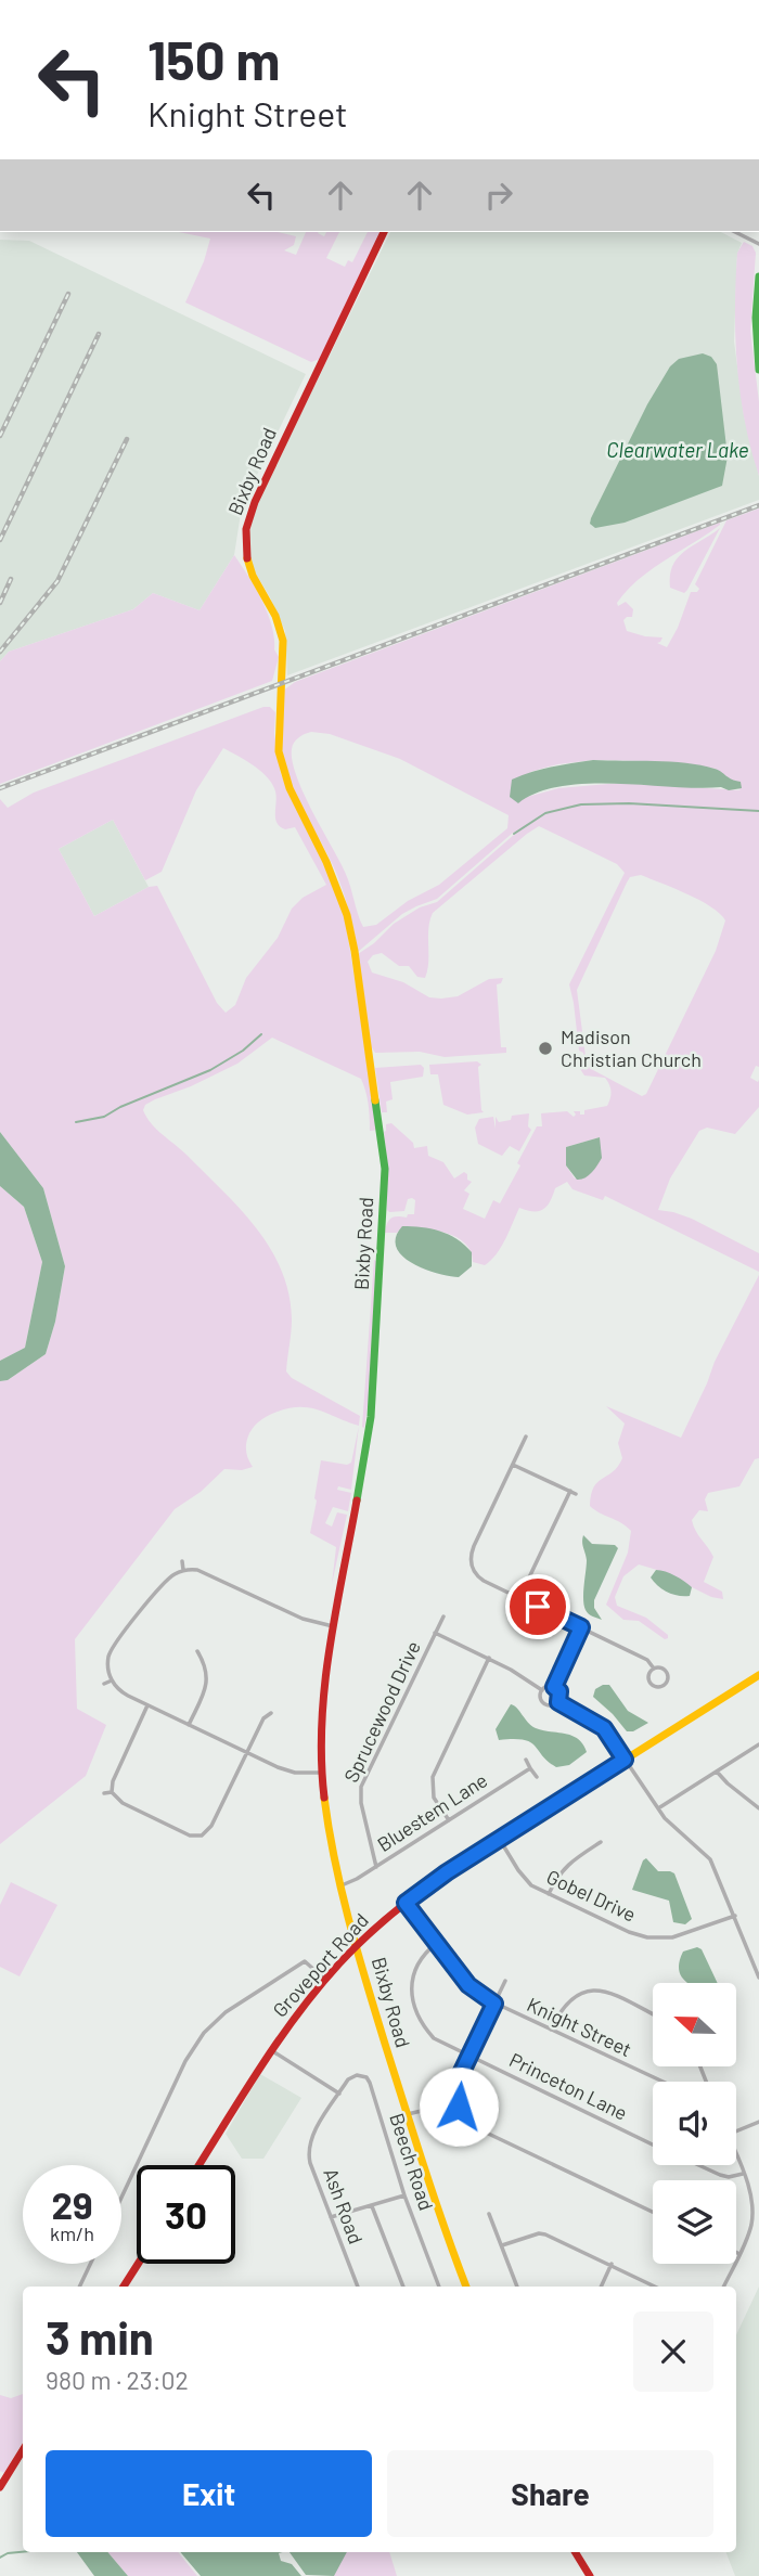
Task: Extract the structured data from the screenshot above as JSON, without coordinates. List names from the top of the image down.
{
  "streets": {
    "street": [
      "Bixby Road",
      "Sprucewood Drive",
      "Bluestem Lane",
      "Gobel Drive",
      "Groveport Road",
      "Knight Street",
      "Princeton Lane",
      "Beech Road",
      "Ash Road"
    ]
  },
  "crossings": [
    ["Bixby Road", "Bluestem Lane"],
    ["Bixby Road", "Groveport Road"],
    ["Sprucewood Drive", "Bluestem Lane"],
    ["Gobel Drive", "Groveport Road"],
    ["Groveport Road", "Knight Street"],
    ["Knight Street", "Princeton Lane"],
    ["Beech Road", "Ash Road"]
  ],
  "water": ["Clearwater Lake"],
  "places": ["Madison Christian Church"],
  "north": "left",
  "page": {
    "turn": ["150 m", "Knight Street"],
    "speed": "29 km/h",
    "limit": "30",
    "heading": ["3 min", "980 m · 23:02"],
    "buttons": ["Exit", "Share"]
  }
}
